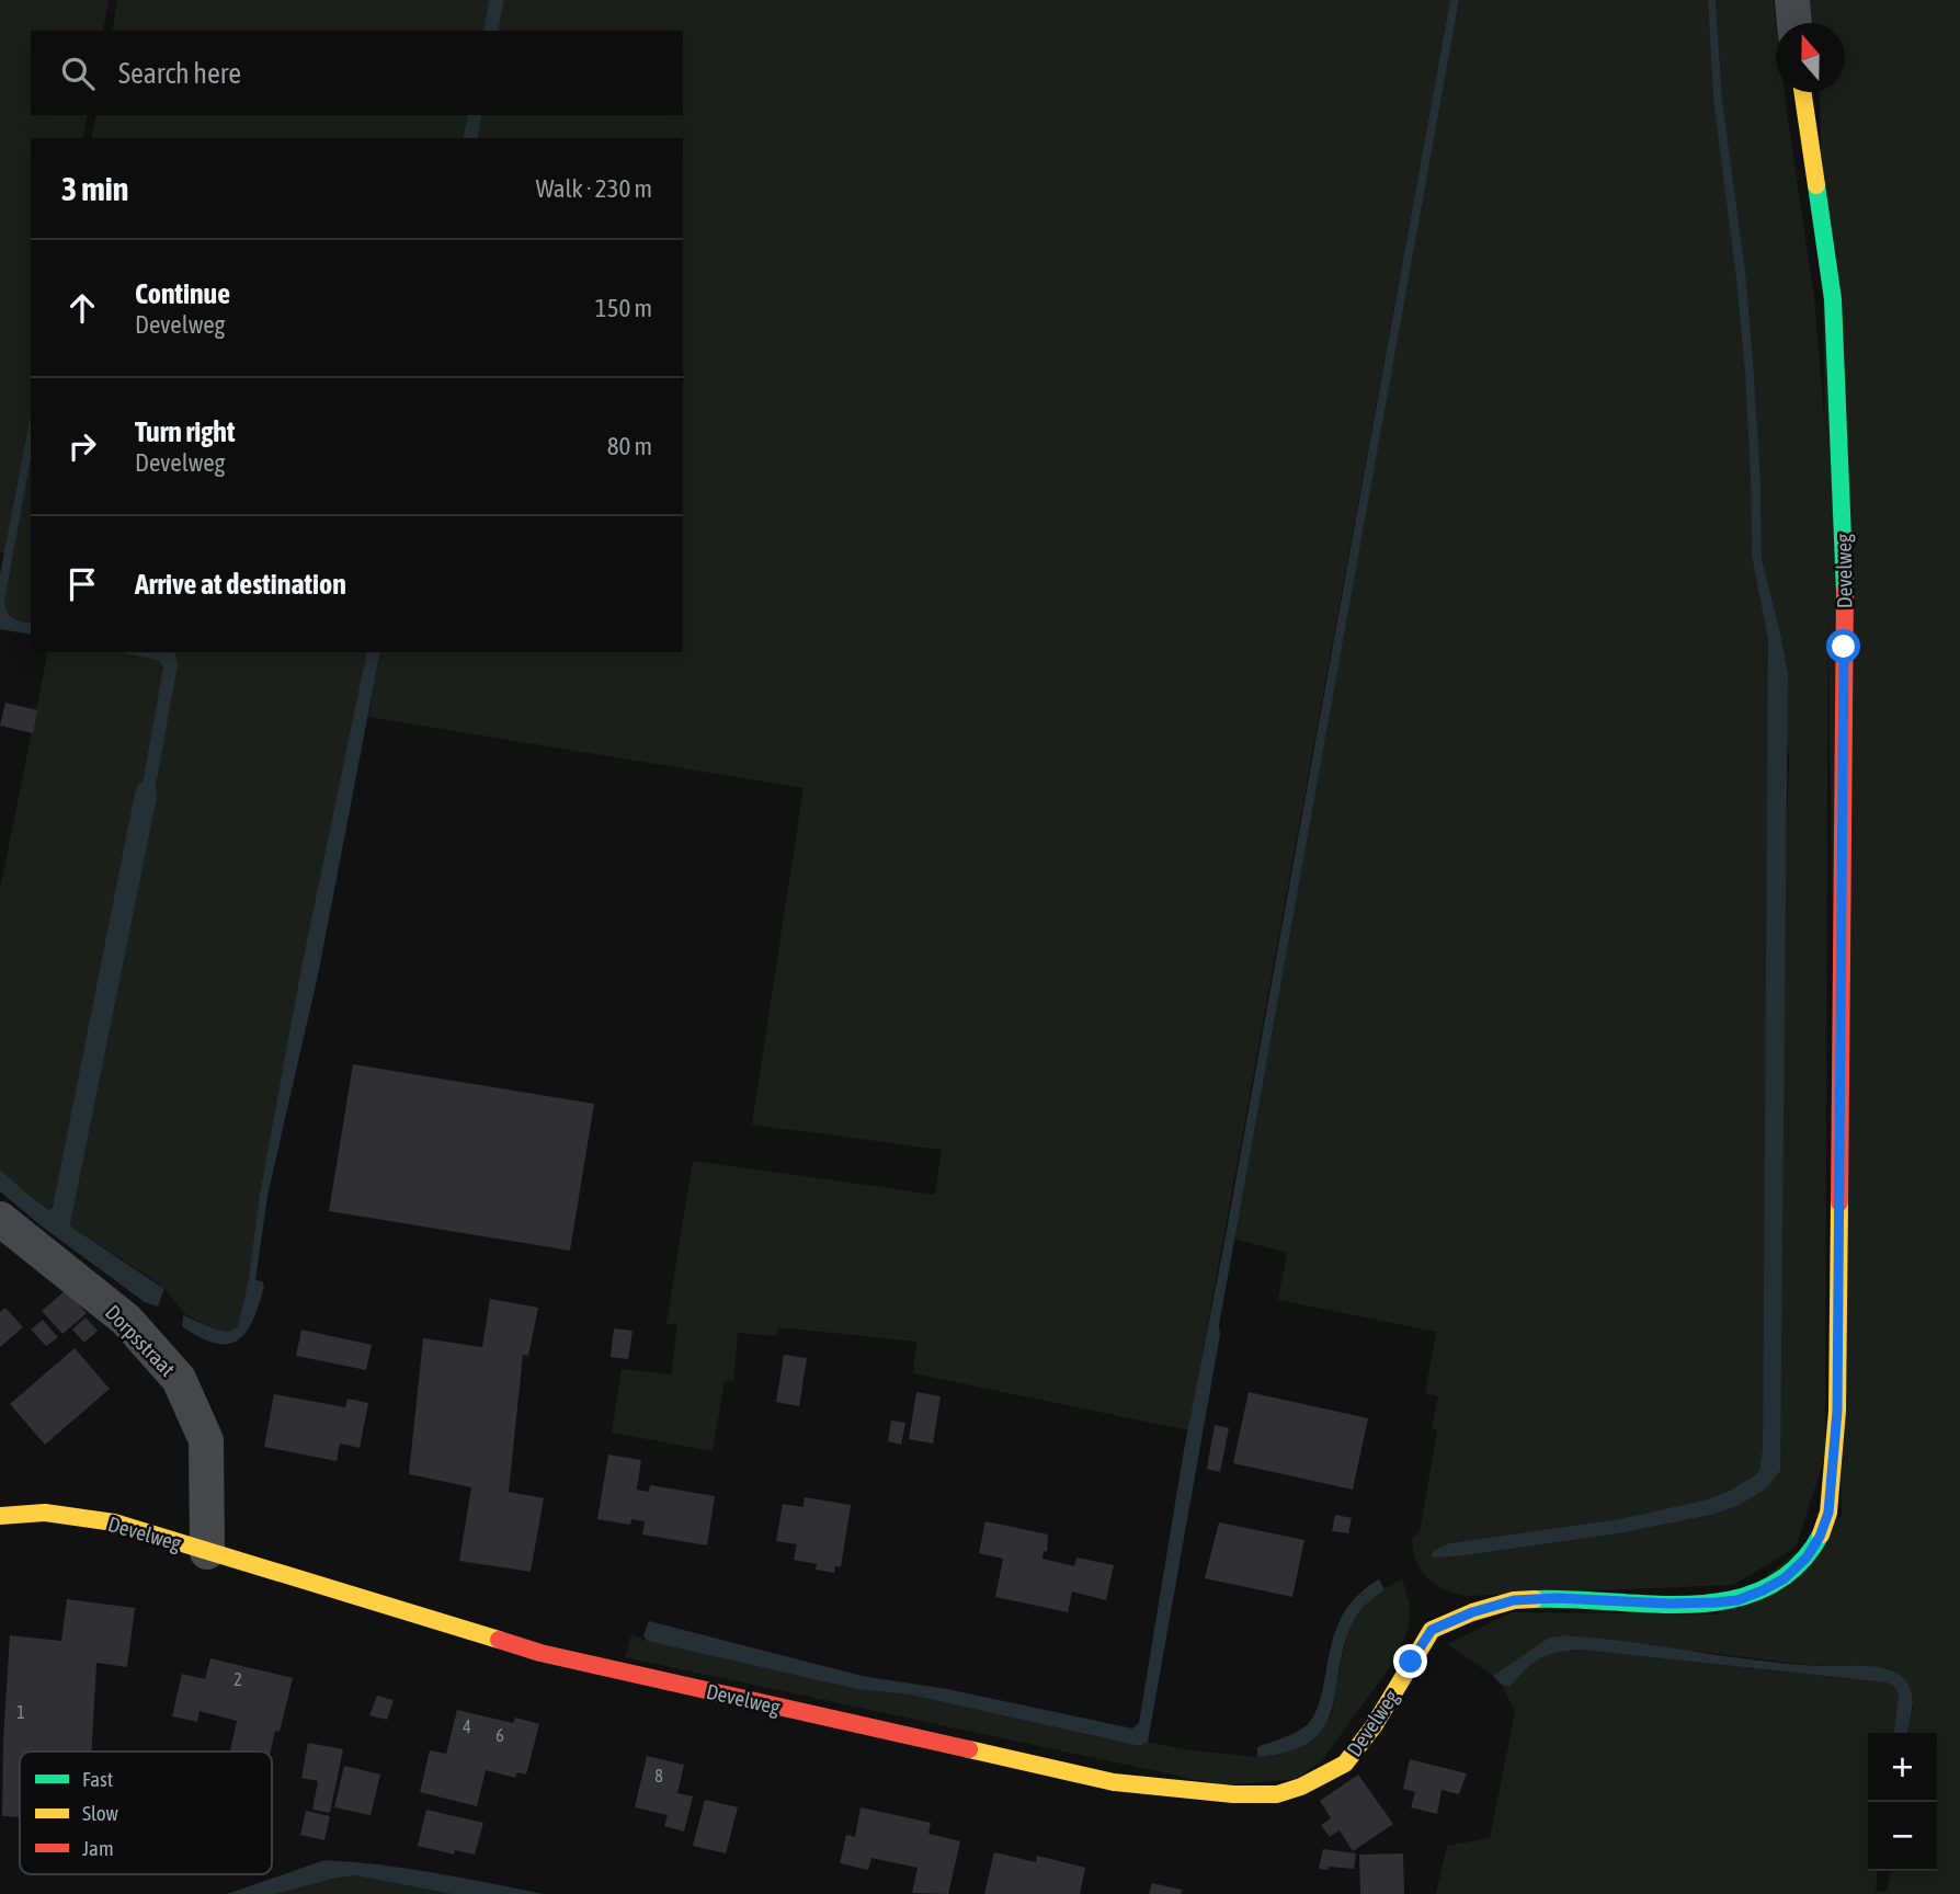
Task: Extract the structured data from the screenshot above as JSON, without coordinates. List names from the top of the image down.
{
  "streets": {
    "street": ["Develweg", "Dorpsstraat"]
  },
  "crossings": [
    ["Develweg", "Dorpsstraat"]
  ],
  "house_numbers": [
    "2",
    "1",
    "4",
    "6",
    "8"
  ],
  "legend": ["Fast", "Slow", "Jam"],
  "north": "top",
  "page": {
    "search": "Search here",
    "heading": ["3 min", "Walk · 230 m"],
    "list": [
      ["Continue", "Develweg", "150 m"],
      ["Turn right", "Develweg", "80 m"],
      "Arrive at destination"
    ],
    "map_buttons": ["+", "−"]
  }
}
